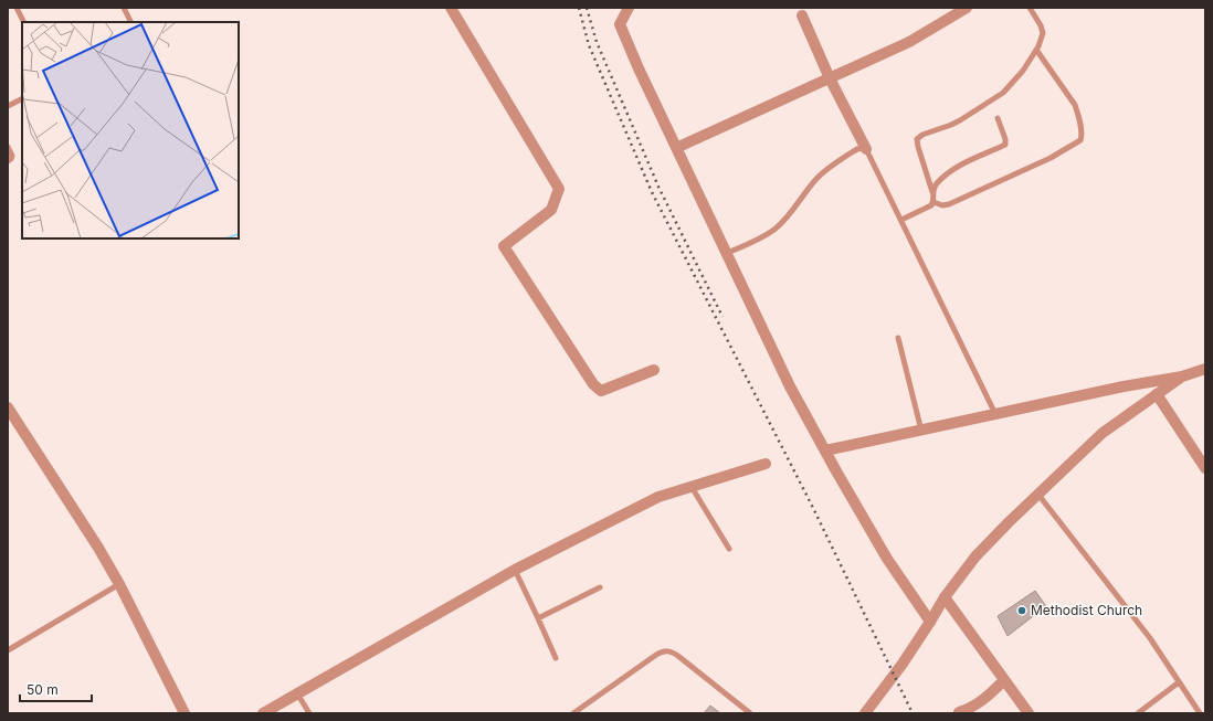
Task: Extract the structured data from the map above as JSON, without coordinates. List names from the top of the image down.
{
  "places": ["Methodist Church"],
  "scale_bar": "50 m"
}
